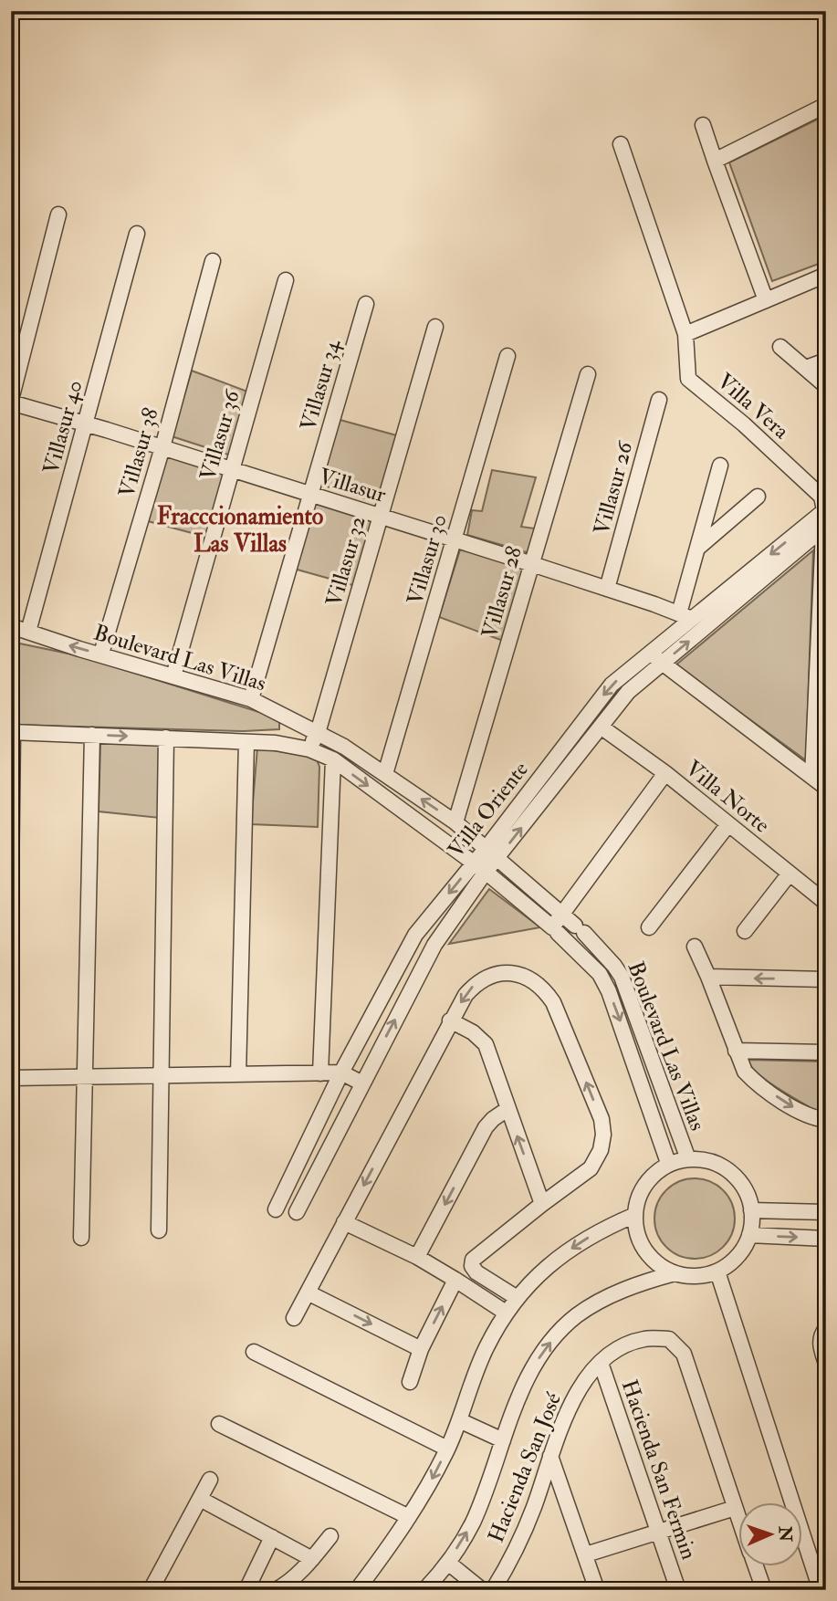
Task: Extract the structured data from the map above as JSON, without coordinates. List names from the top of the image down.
{
  "streets": {
    "street": [
      "Villasur 34",
      "Villa Vera",
      "Villasur 40",
      "Villasur 36",
      "Villasur 38",
      "Villasur",
      "Villasur 26",
      "Villasur 30",
      "Villasur 32",
      "Villasur 28",
      "Boulevard Las Villas",
      "Villa Norte",
      "Villa Oriente",
      "Hacienda San José",
      "Hacienda San Fermin"
    ]
  },
  "crossings": [
    ["Villasur 34", "Villasur"],
    ["Villasur 34", "Boulevard Las Villas"],
    ["Villa Vera", "Villa Oriente"],
    ["Villasur 40", "Villasur"],
    ["Villasur 40", "Boulevard Las Villas"],
    ["Villasur 36", "Villasur"],
    ["Villasur 36", "Boulevard Las Villas"],
    ["Villasur 38", "Villasur"],
    ["Villasur 38", "Boulevard Las Villas"],
    ["Villasur", "Villasur 26"],
    ["Villasur", "Villasur 30"],
    ["Villasur", "Villasur 32"],
    ["Villasur", "Villasur 28"],
    ["Villasur", "Villa Oriente"],
    ["Villasur 30", "Boulevard Las Villas"],
    ["Villasur 32", "Boulevard Las Villas"],
    ["Villasur 28", "Boulevard Las Villas"],
    ["Boulevard Las Villas", "Villa Oriente"],
    ["Villa Norte", "Villa Oriente"],
    ["Hacienda San José", "Hacienda San Fermin"]
  ],
  "districts": ["Fracccionamiento Las Villas"],
  "north": "right"
}
